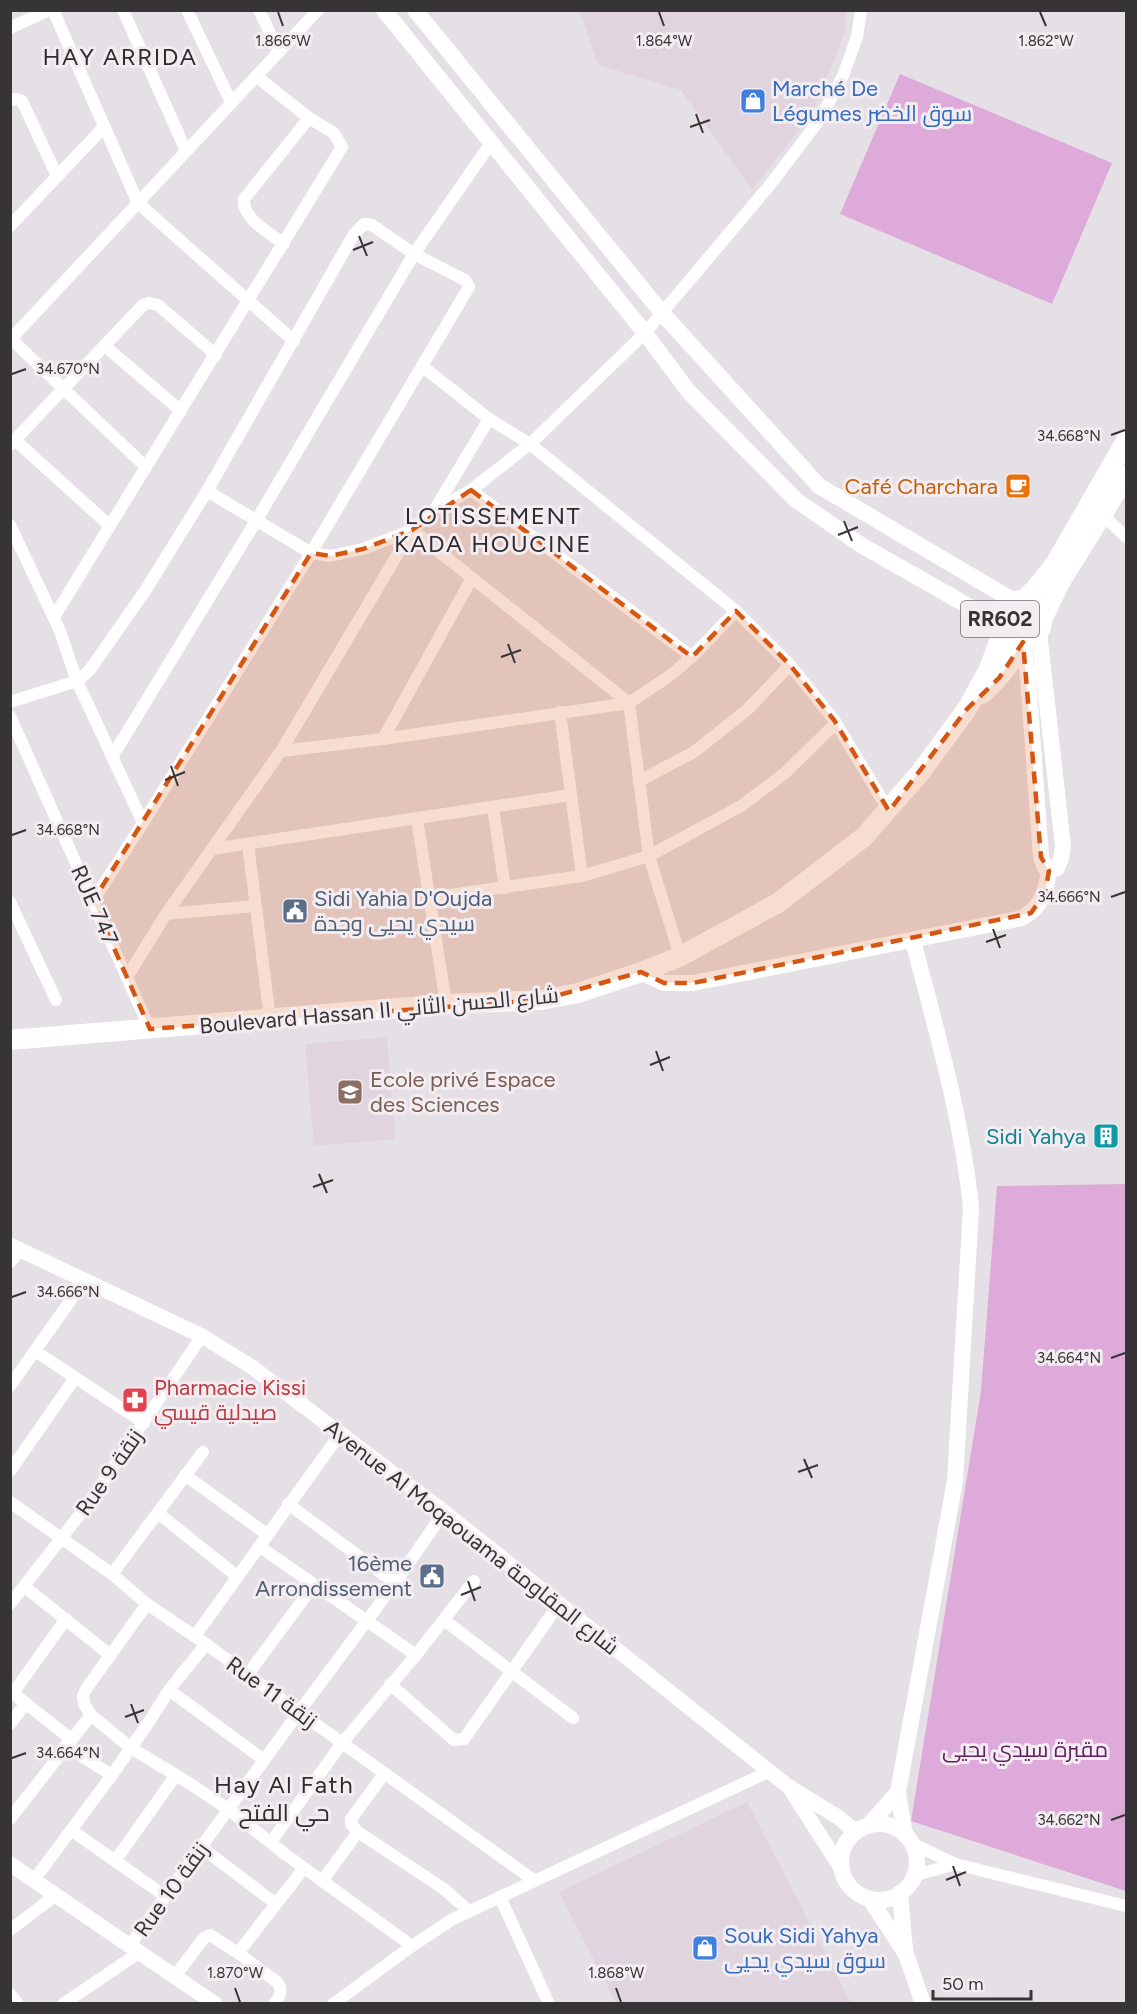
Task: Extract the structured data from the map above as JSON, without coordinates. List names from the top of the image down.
{
  "streets": {
    "main road": ["RR602", "Boulevard Hassan II شارع الحسن الثاني"],
    "street": [
      "RUE 747",
      "Rue 9 زنقة",
      "Avenue Al Moqaouama شارع المقاومة",
      "Rue 11 زنقة",
      "Rue 10 زنقة"
    ]
  },
  "crossings": [
    ["RR602", "Boulevard Hassan II شارع الحسن الثاني"],
    ["RUE 747", "Boulevard Hassan II شارع الحسن الثاني"],
    ["Rue 9 زنقة", "Avenue Al Moqaouama شارع المقاومة"],
    ["Rue 9 زنقة", "Rue 11 زنقة"],
    ["Avenue Al Moqaouama شارع المقاومة", "Rue 10 زنقة"],
    ["Rue 11 زنقة", "Rue 10 زنقة"]
  ],
  "districts": ["HAY ARRIDA", "LOTISSEMENT KADA HOUCINE", "Hay Al Fath حي الفتح"],
  "parks": ["مقبرة سيدي يحيى"],
  "places": {
    "shop": ["Marché De Légumes سوق الخضر", "Souk Sidi Yahya سوق سيدي يحيى"],
    "cafe": ["Café Charchara"],
    "public building": ["Sidi Yahia D'Oujda سيدي يحيى وجدة", "16ème Arrondissement"],
    "school or university": ["Ecole privé Espace des Sciences"],
    "building": ["Sidi Yahya"],
    "pharmacy": ["Pharmacie Kissi صيدلية قيسي"]
  },
  "scale_bar": "50 m",
  "coordinates": [
    "1.866°W",
    "1.864°W",
    "1.862°W",
    "34.670°N",
    "34.668°N",
    "34.666°N",
    "34.664°N",
    "34.662°N",
    "1.870°W",
    "1.868°W"
  ]
}
